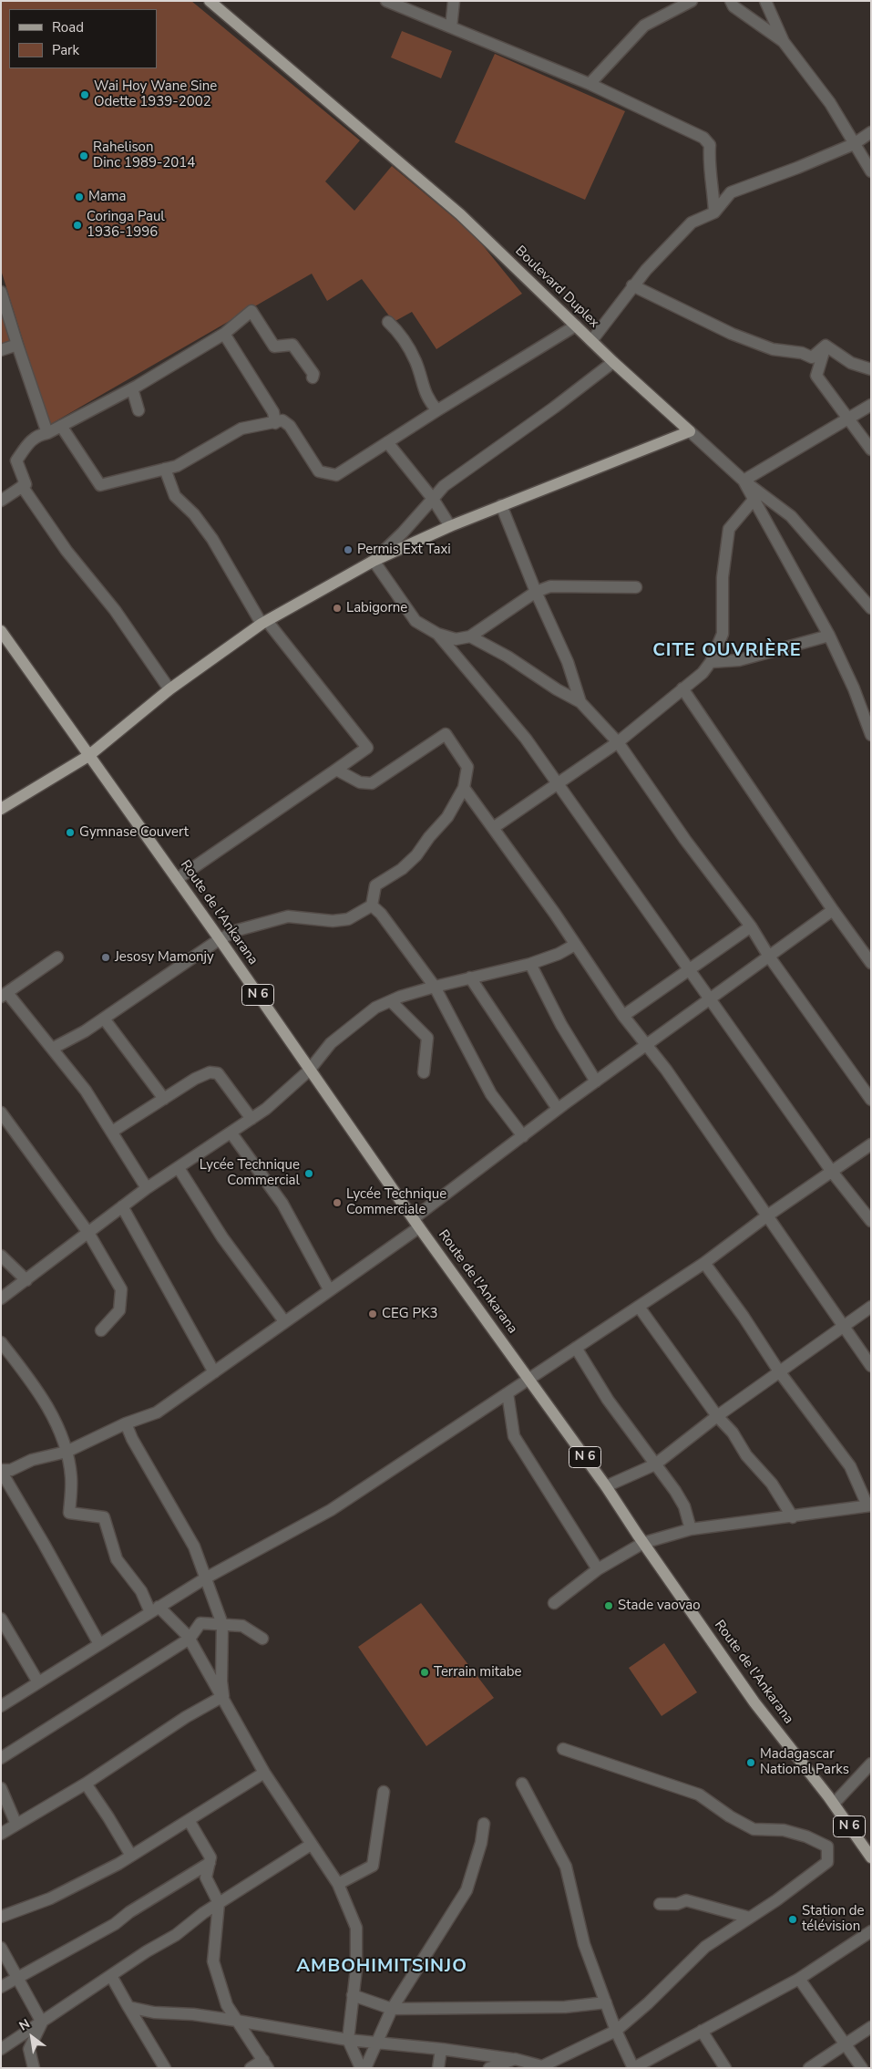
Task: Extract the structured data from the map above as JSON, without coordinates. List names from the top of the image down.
{
  "streets": {
    "main road": ["Boulevard Duplex", "Route de l'Ankarana", "N 6"]
  },
  "districts": ["CITE OUVRIÈRE", "AMBOHIMITSINJO"],
  "places": [
    "Wai Hoy Wane Sine Odette 1939-2002",
    "Rahelison Dinc 1989-2014",
    "Mama",
    "Coringa Paul 1936-1996",
    "Permis Ext Taxi",
    "Labigorne",
    "Gymnase Couvert",
    "Jesosy Mamonjy",
    "Lycée Technique Commercial",
    "Lycée Technique Commerciale",
    "CEG PK3",
    "Stade vaovao",
    "Terrain mitabe",
    "Madagascar National Parks",
    "Station de télévision"
  ],
  "legend": ["Road", "Park"],
  "north": "top left"
}
